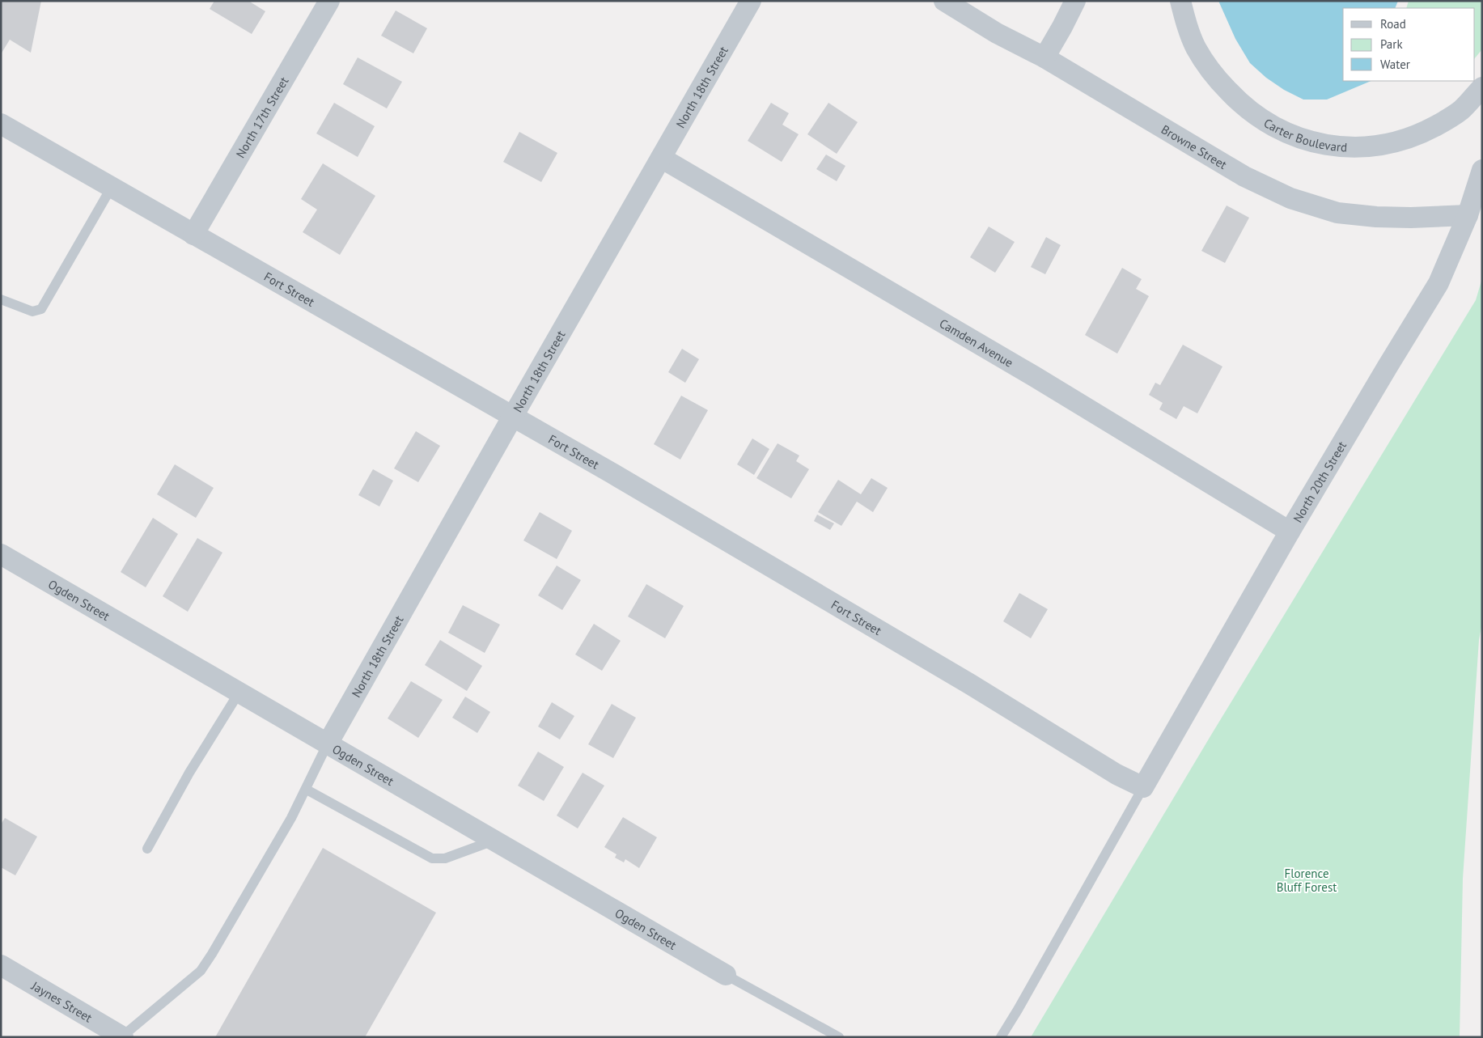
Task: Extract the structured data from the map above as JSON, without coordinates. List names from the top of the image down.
{
  "streets": {
    "street": [
      "North 18th Street",
      "North 17th Street",
      "Carter Boulevard",
      "Browne Street",
      "Fort Street",
      "Camden Avenue",
      "North 20th Street",
      "Ogden Street",
      "Jaynes Street"
    ]
  },
  "crossings": [
    ["North 18th Street", "Fort Street"],
    ["North 18th Street", "Camden Avenue"],
    ["North 18th Street", "Ogden Street"],
    ["North 17th Street", "Fort Street"],
    ["Browne Street", "North 20th Street"],
    ["Fort Street", "North 20th Street"],
    ["Camden Avenue", "North 20th Street"]
  ],
  "parks": ["Florence Bluff Forest"],
  "legend": ["Road", "Park", "Water"]
}
